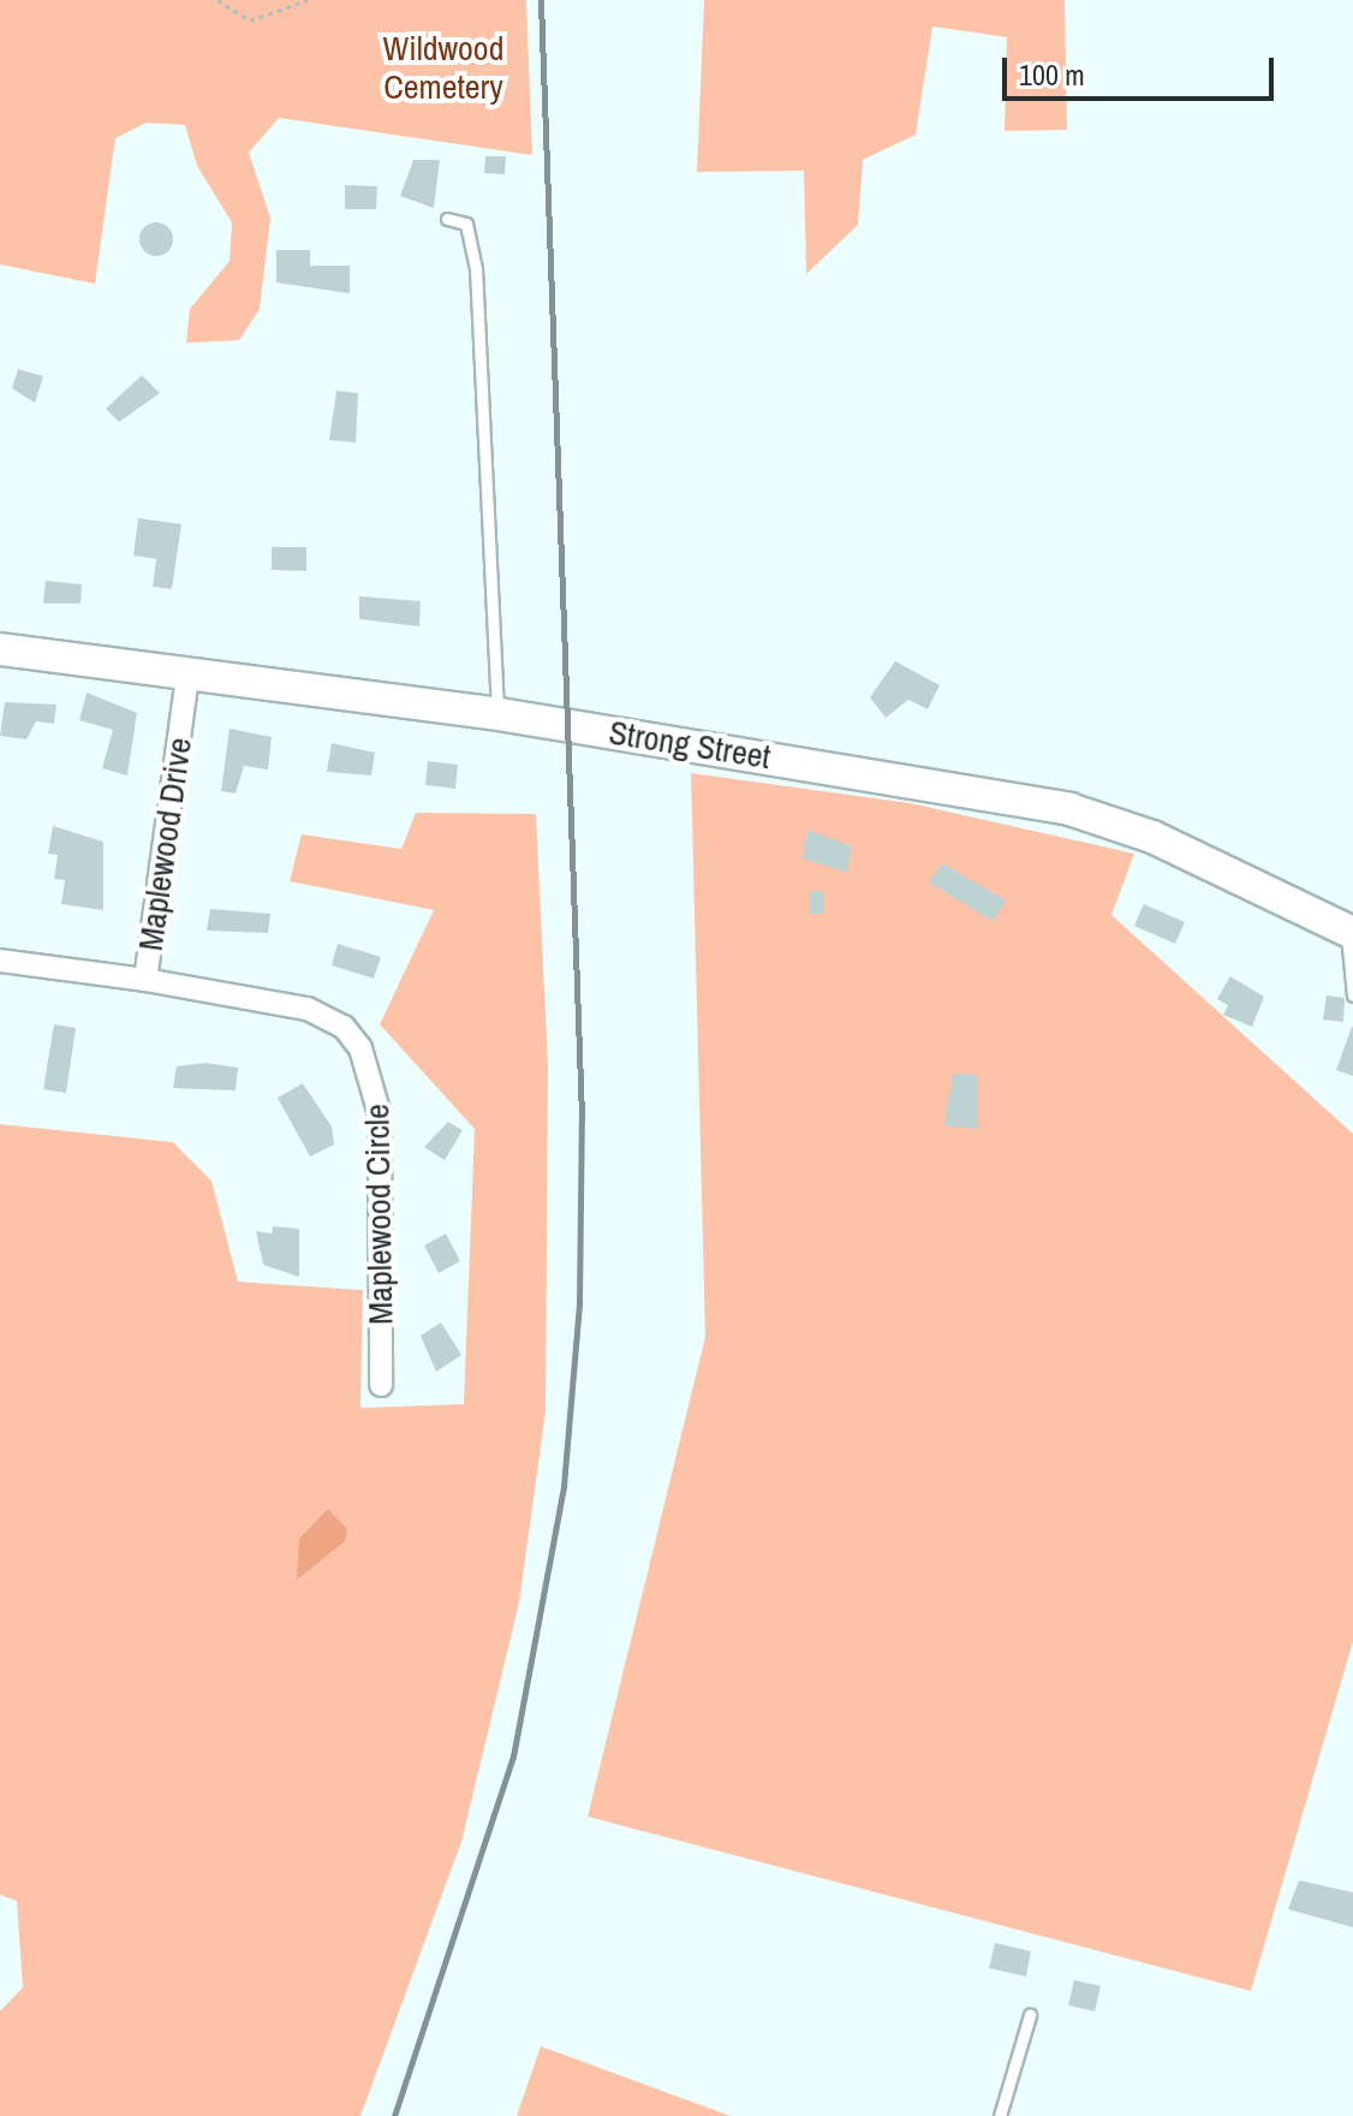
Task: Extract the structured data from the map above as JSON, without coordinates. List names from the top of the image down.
{
  "streets": {
    "main road": ["Strong Street"],
    "street": ["Maplewood Drive", "Maplewood Circle"]
  },
  "crossings": [
    ["Strong Street", "Maplewood Drive"],
    ["Maplewood Drive", "Maplewood Circle"]
  ],
  "parks": ["Wildwood Cemetery"],
  "scale_bar": "100 m"
}
